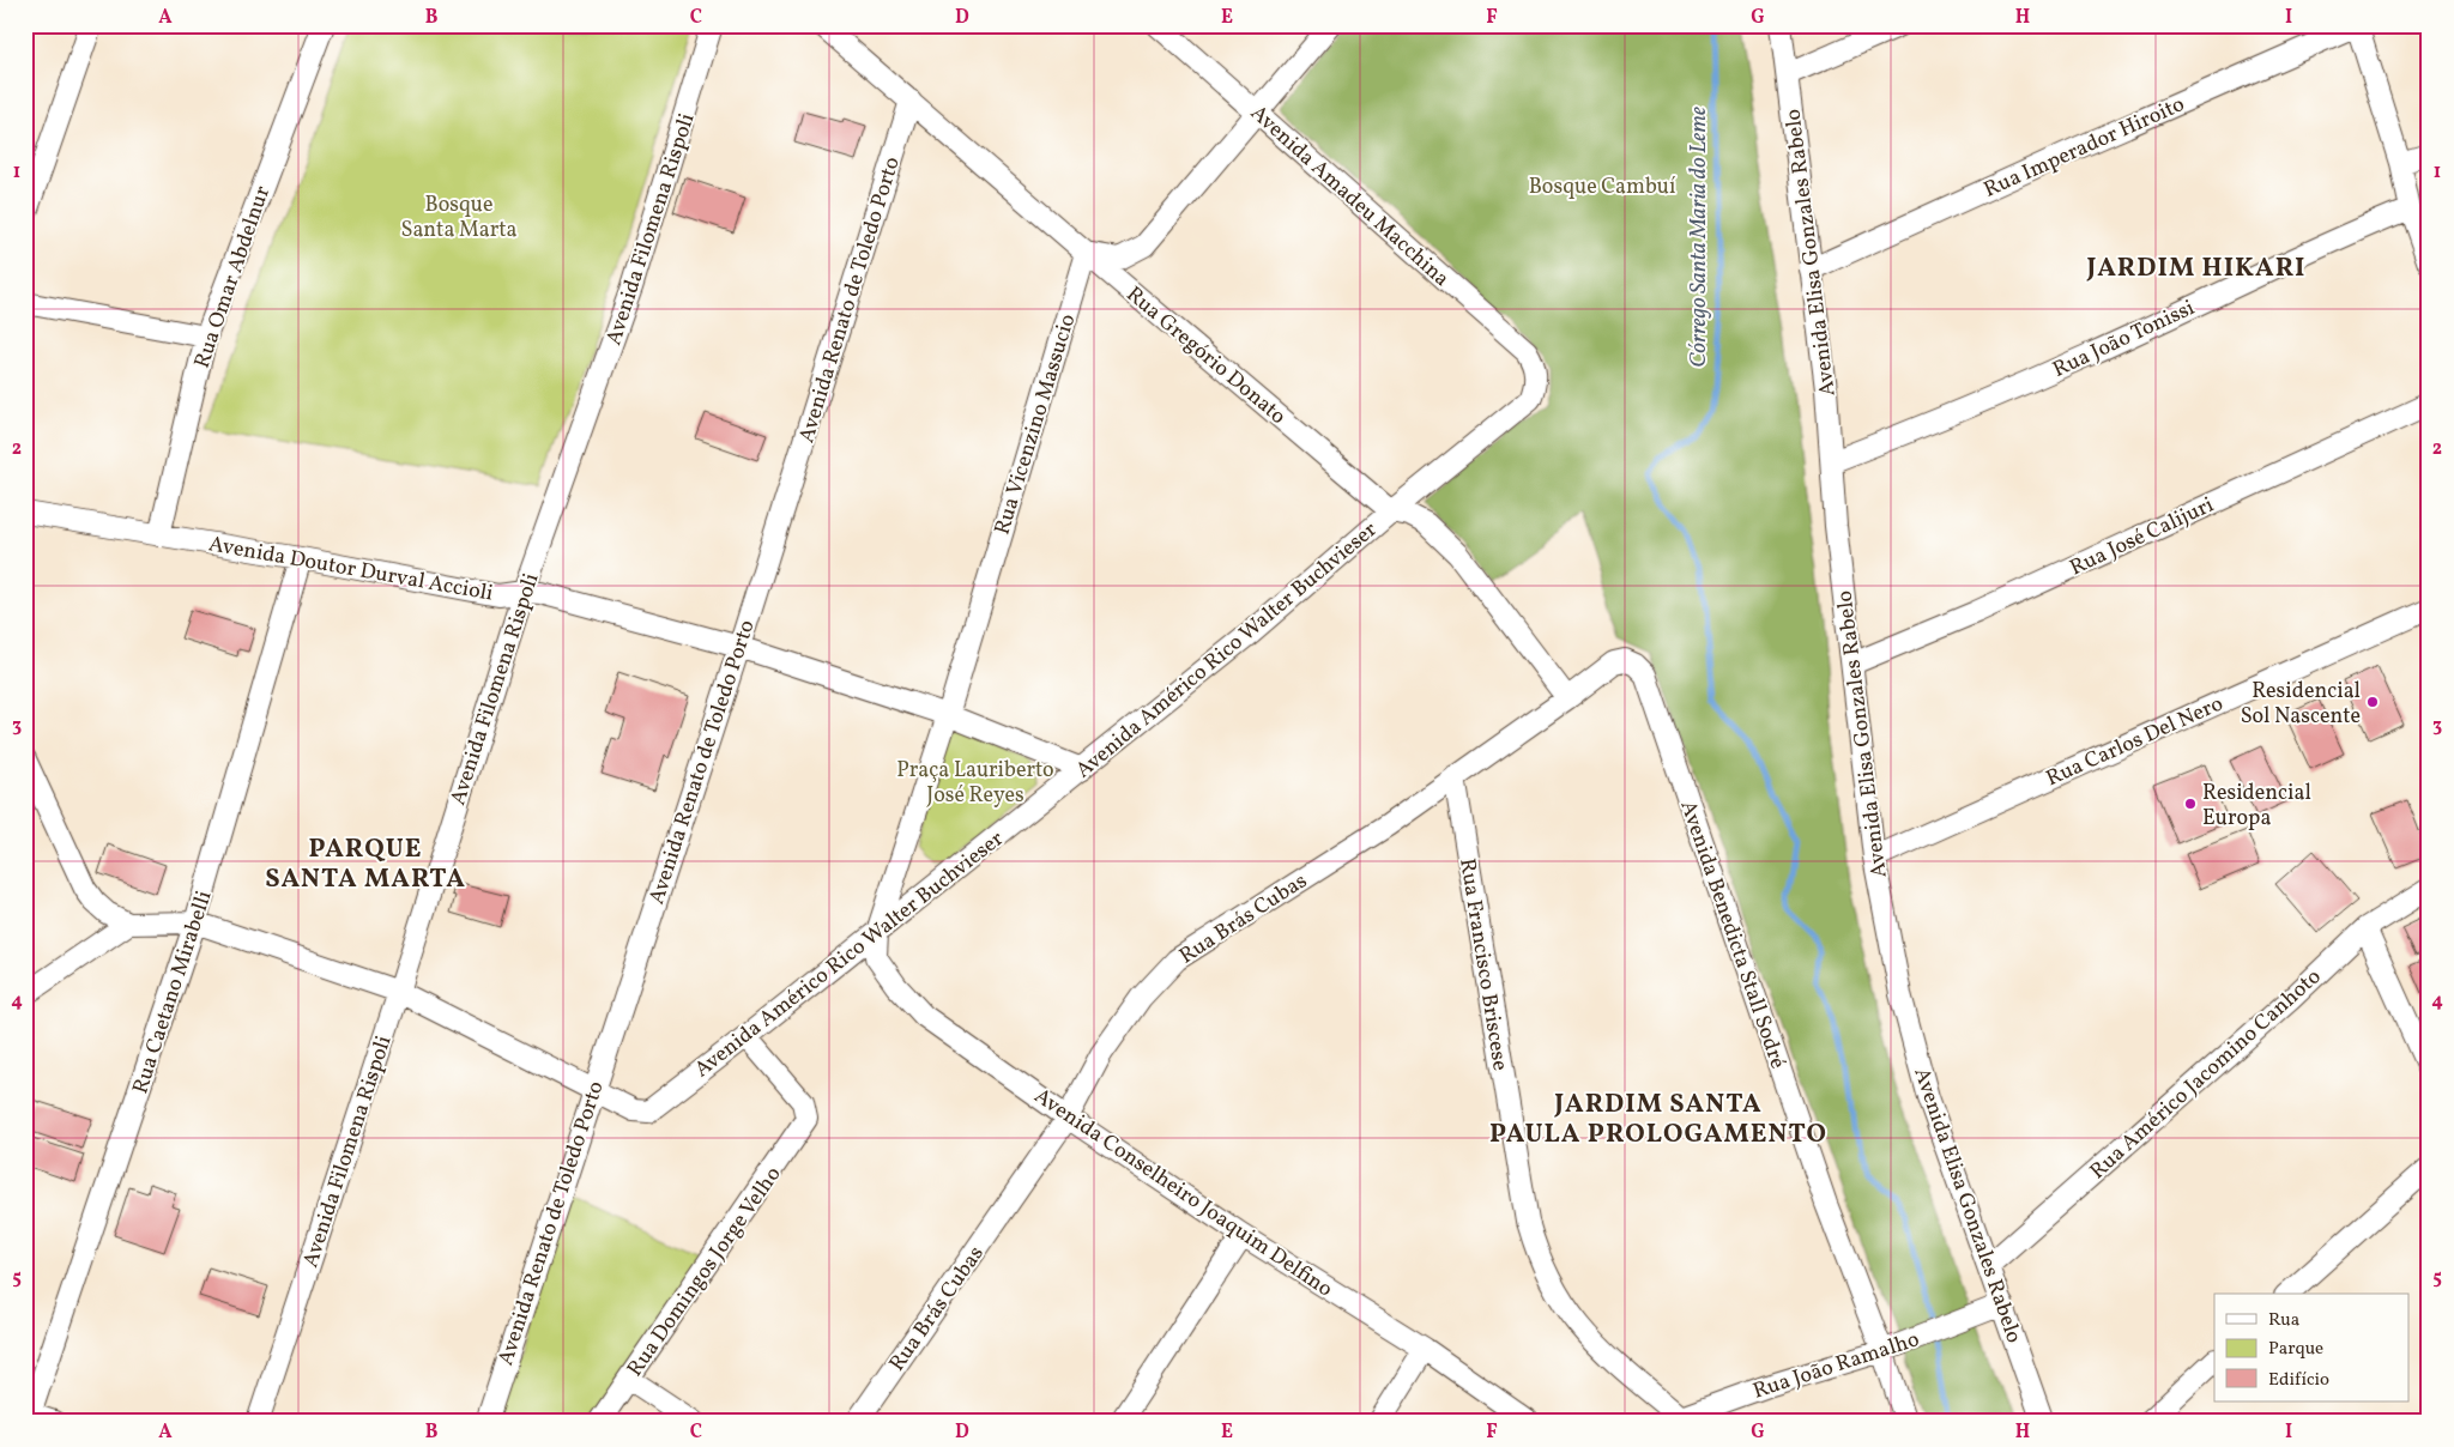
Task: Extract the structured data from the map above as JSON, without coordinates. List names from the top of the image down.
{
  "streets": {
    "street": [
      "Rua Imperador Hiroito",
      "Avenida Amadeu Macchina",
      "Avenida Filomena Rispoli",
      "Avenida Elisa Gonzales Rabelo",
      "Rua Omar Abdelnur",
      "Avenida Renato de Toledo Porto",
      "Rua João Tonissi",
      "Rua Gregório Donato",
      "Rua Vicenzino Massucio",
      "Rua José Calijuri",
      "Avenida Doutor Durval Accioli",
      "Avenida Américo Rico Walter Buchvieser",
      "Rua Carlos Del Nero",
      "Rua Brás Cubas",
      "Avenida Benedicta Stall Sodré",
      "Rua Francisco Briscese",
      "Rua Caetano Mirabelli",
      "Rua Américo Jacomino Canhoto",
      "Avenida Conselheiro Joaquim Delfino",
      "Rua Domingos Jorge Velho",
      "Rua João Ramalho"
    ]
  },
  "crossings": [
    ["Rua Imperador Hiroito", "Avenida Elisa Gonzales Rabelo"],
    ["Avenida Amadeu Macchina", "Avenida Américo Rico Walter Buchvieser"],
    ["Avenida Filomena Rispoli", "Avenida Doutor Durval Accioli"],
    ["Avenida Elisa Gonzales Rabelo", "Rua João Tonissi"],
    ["Avenida Elisa Gonzales Rabelo", "Rua José Calijuri"],
    ["Avenida Elisa Gonzales Rabelo", "Rua Carlos Del Nero"],
    ["Avenida Elisa Gonzales Rabelo", "Rua Américo Jacomino Canhoto"],
    ["Avenida Elisa Gonzales Rabelo", "Rua João Ramalho"],
    ["Rua Omar Abdelnur", "Avenida Doutor Durval Accioli"],
    ["Avenida Renato de Toledo Porto", "Rua Gregório Donato"],
    ["Avenida Renato de Toledo Porto", "Avenida Doutor Durval Accioli"],
    ["Avenida Renato de Toledo Porto", "Avenida Américo Rico Walter Buchvieser"],
    ["Rua Gregório Donato", "Rua Vicenzino Massucio"],
    ["Rua Gregório Donato", "Avenida Américo Rico Walter Buchvieser"],
    ["Rua Gregório Donato", "Rua Brás Cubas"],
    ["Rua Vicenzino Massucio", "Avenida Doutor Durval Accioli"],
    ["Rua Vicenzino Massucio", "Avenida Américo Rico Walter Buchvieser"],
    ["Rua Vicenzino Massucio", "Avenida Conselheiro Joaquim Delfino"],
    ["Avenida Doutor Durval Accioli", "Avenida Américo Rico Walter Buchvieser"],
    ["Avenida Doutor Durval Accioli", "Rua Caetano Mirabelli"],
    ["Avenida Américo Rico Walter Buchvieser", "Avenida Conselheiro Joaquim Delfino"],
    ["Avenida Américo Rico Walter Buchvieser", "Rua Domingos Jorge Velho"],
    ["Rua Brás Cubas", "Avenida Benedicta Stall Sodré"],
    ["Rua Brás Cubas", "Rua Francisco Briscese"],
    ["Rua Brás Cubas", "Avenida Conselheiro Joaquim Delfino"],
    ["Avenida Benedicta Stall Sodré", "Rua João Ramalho"],
    ["Rua Francisco Briscese", "Rua João Ramalho"]
  ],
  "districts": ["JARDIM HIKARI", "PARQUE SANTA MARTA", "JARDIM SANTA PAULA PROLOGAMENTO"],
  "water": ["Córrego Santa Maria do Leme"],
  "parks": ["Bosque Cambuí", "Bosque Santa Marta", "Praça Lauriberto José Reyes"],
  "places": ["Residencial Sol Nascente", "Residencial Europa"],
  "legend": ["Rua", "Parque", "Edifício"],
  "grid": {
    "columns": [
      "A",
      "B",
      "C",
      "D",
      "E",
      "F",
      "G",
      "H",
      "I"
    ],
    "rows": [
      "1",
      "2",
      "3",
      "4",
      "5"
    ]
  }
}
